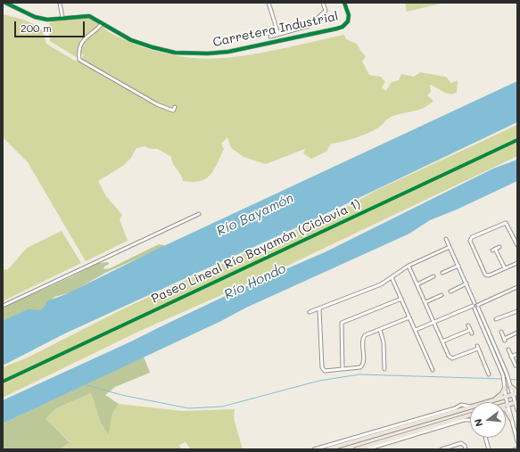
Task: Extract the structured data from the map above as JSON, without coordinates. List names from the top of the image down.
{
  "streets": {
    "street": ["Carretera Industrial"],
    "cycle path": ["Paseo Lineal Río Bayamón (Ciclovía 1)"]
  },
  "water": ["Río Bayamón", "Río Hondo"],
  "scale_bar": "200 m",
  "north": "left"
}
